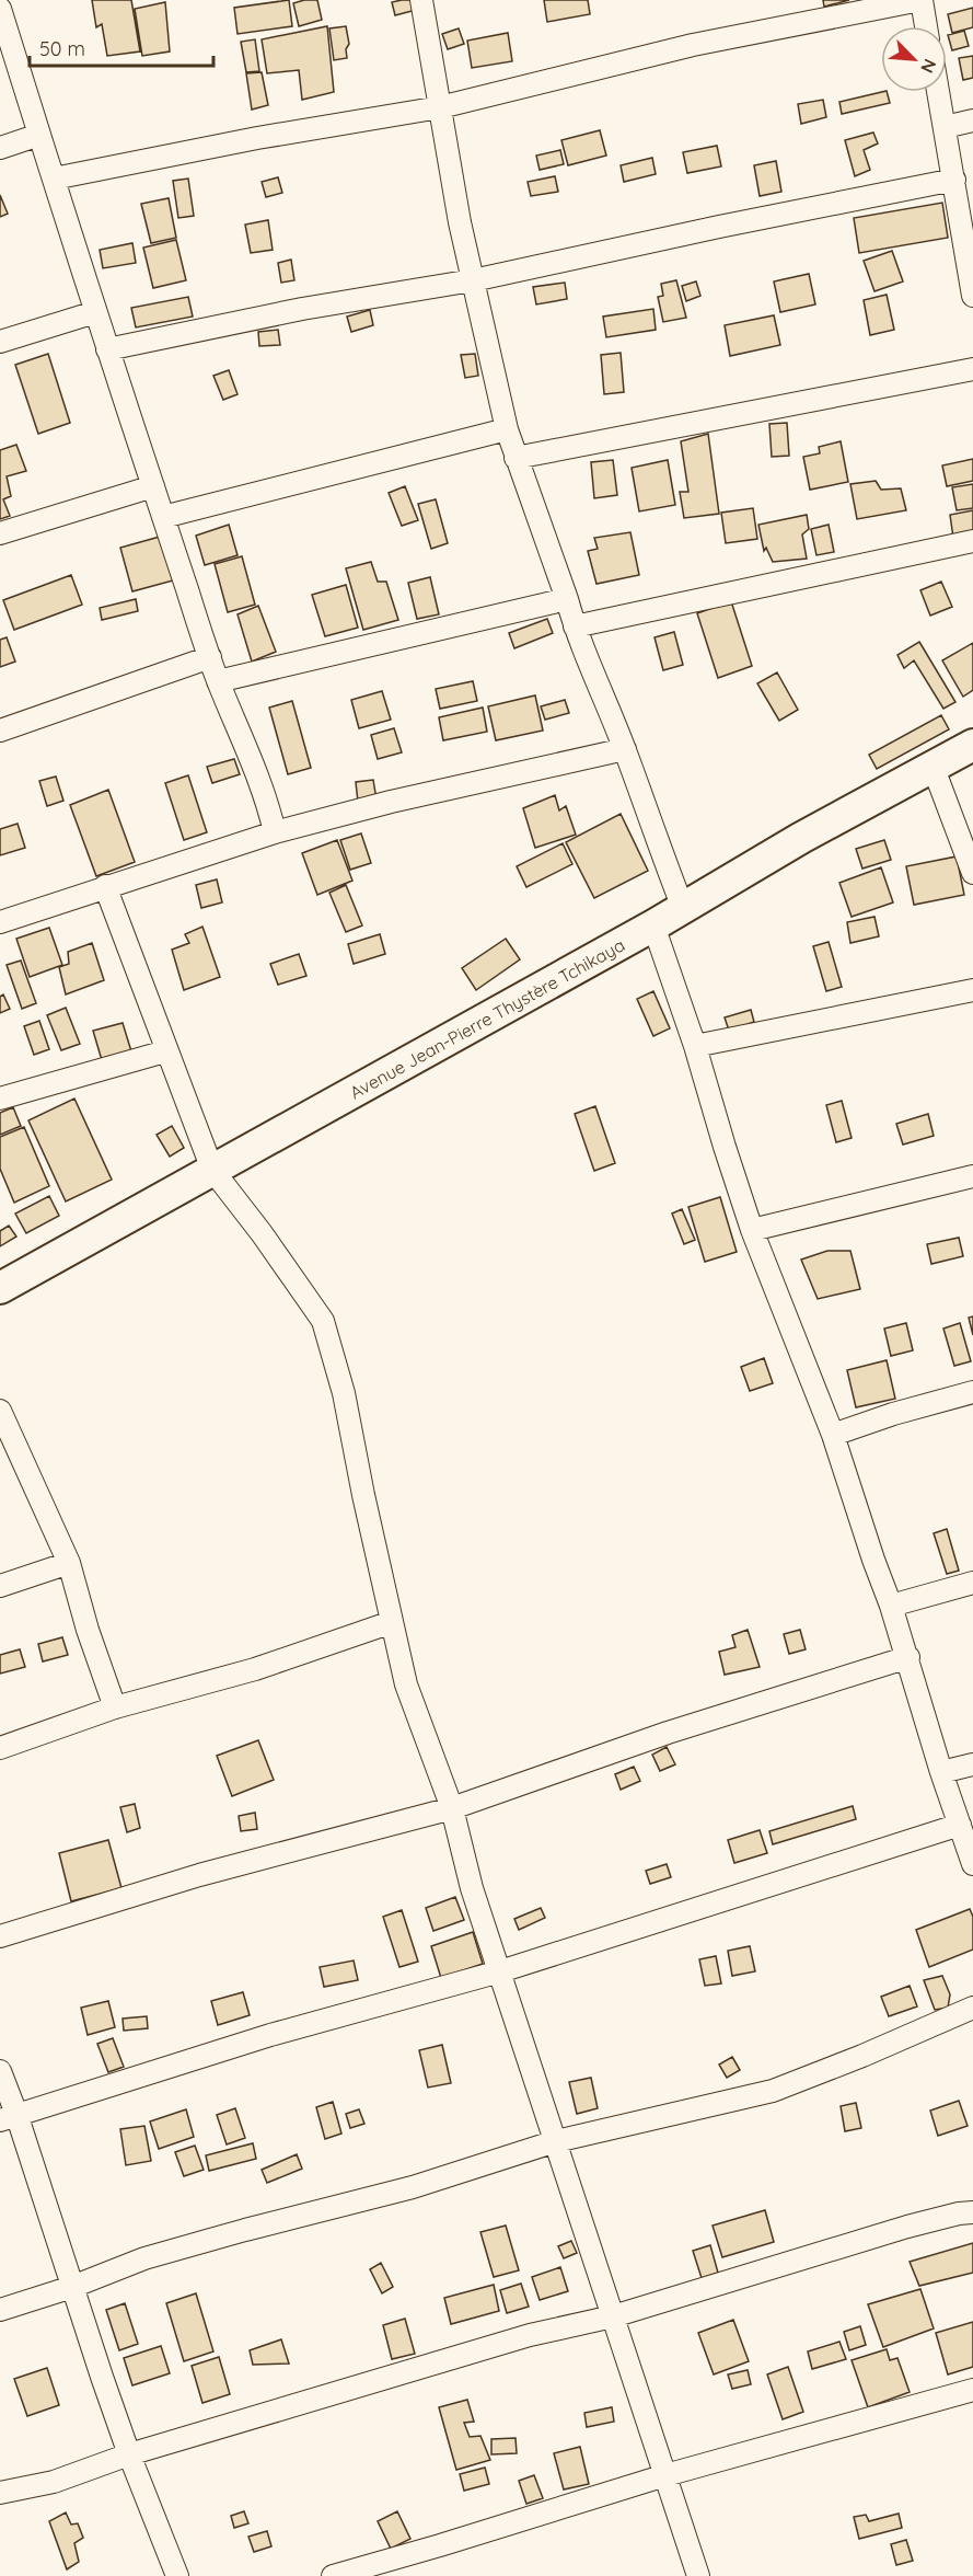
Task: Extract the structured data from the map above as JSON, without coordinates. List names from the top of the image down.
{
  "streets": {
    "street": ["Avenue Jean-Pierre Thystère Tchikaya"]
  },
  "scale_bar": "50 m",
  "north": "bottom right"
}
